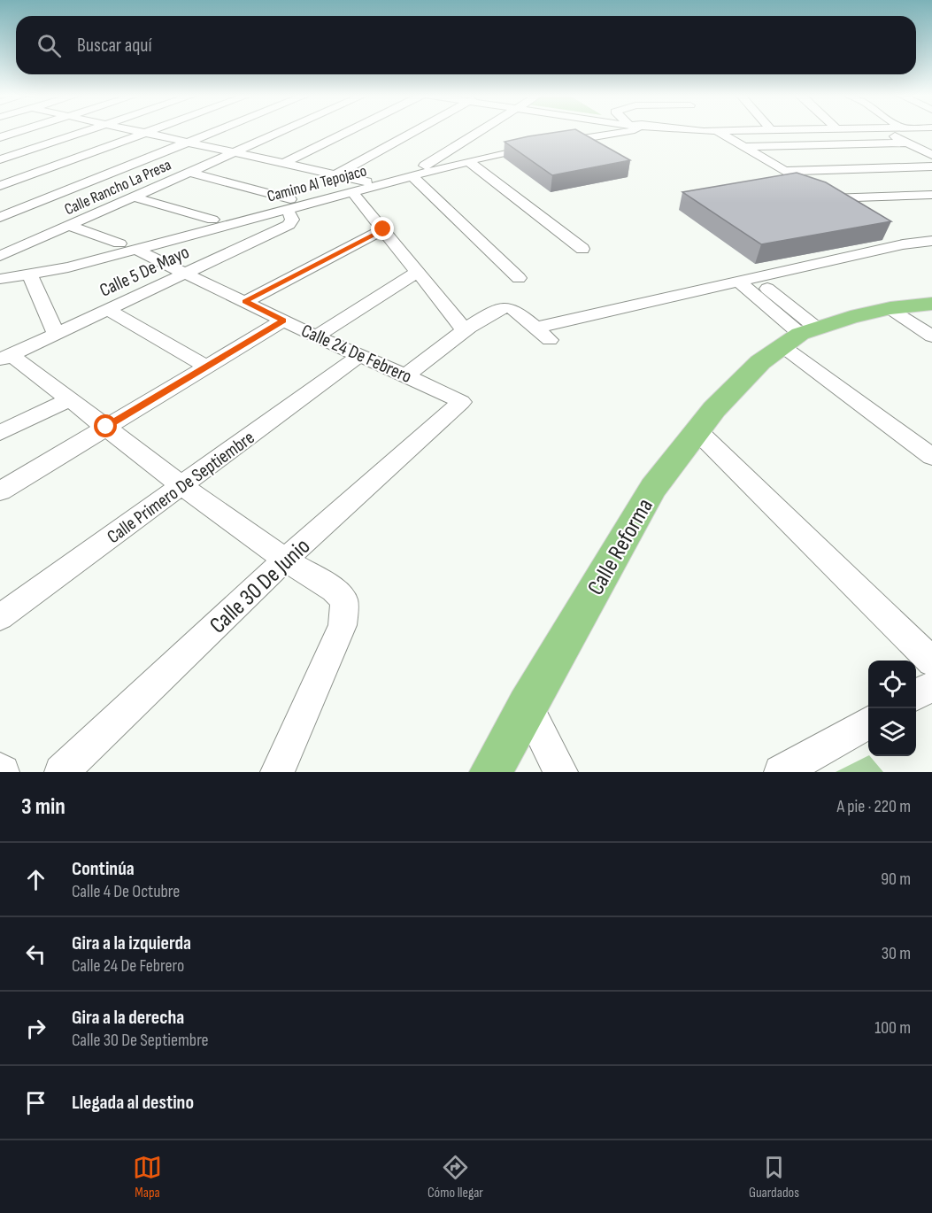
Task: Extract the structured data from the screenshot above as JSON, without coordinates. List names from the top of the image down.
{
  "streets": {
    "main road": ["Calle Reforma"],
    "street": [
      "Camino Al Tepojaco",
      "Calle Rancho La Presa",
      "Calle 5 De Mayo",
      "Calle 24 De Febrero",
      "Calle Primero De Septiembre",
      "Calle 30 De Junio"
    ]
  },
  "crossings": [
    ["Camino Al Tepojaco", "Calle 5 De Mayo"],
    ["Camino Al Tepojaco", "Calle 24 De Febrero"],
    ["Calle Rancho La Presa", "Calle 24 De Febrero"],
    ["Calle 5 De Mayo", "Calle 24 De Febrero"],
    ["Calle 24 De Febrero", "Calle Primero De Septiembre"],
    ["Calle 24 De Febrero", "Calle 30 De Junio"]
  ],
  "page": {
    "search": "Buscar aquí",
    "heading": ["3 min", "A pie · 220 m"],
    "list": [
      ["Continúa", "Calle 4 De Octubre", "90 m"],
      ["Gira a la izquierda", "Calle 24 De Febrero", "30 m"],
      ["Gira a la derecha", "Calle 30 De Septiembre", "100 m"],
      "Llegada al destino"
    ],
    "nav": ["Mapa", "Cómo llegar", "Guardados"]
  }
}
